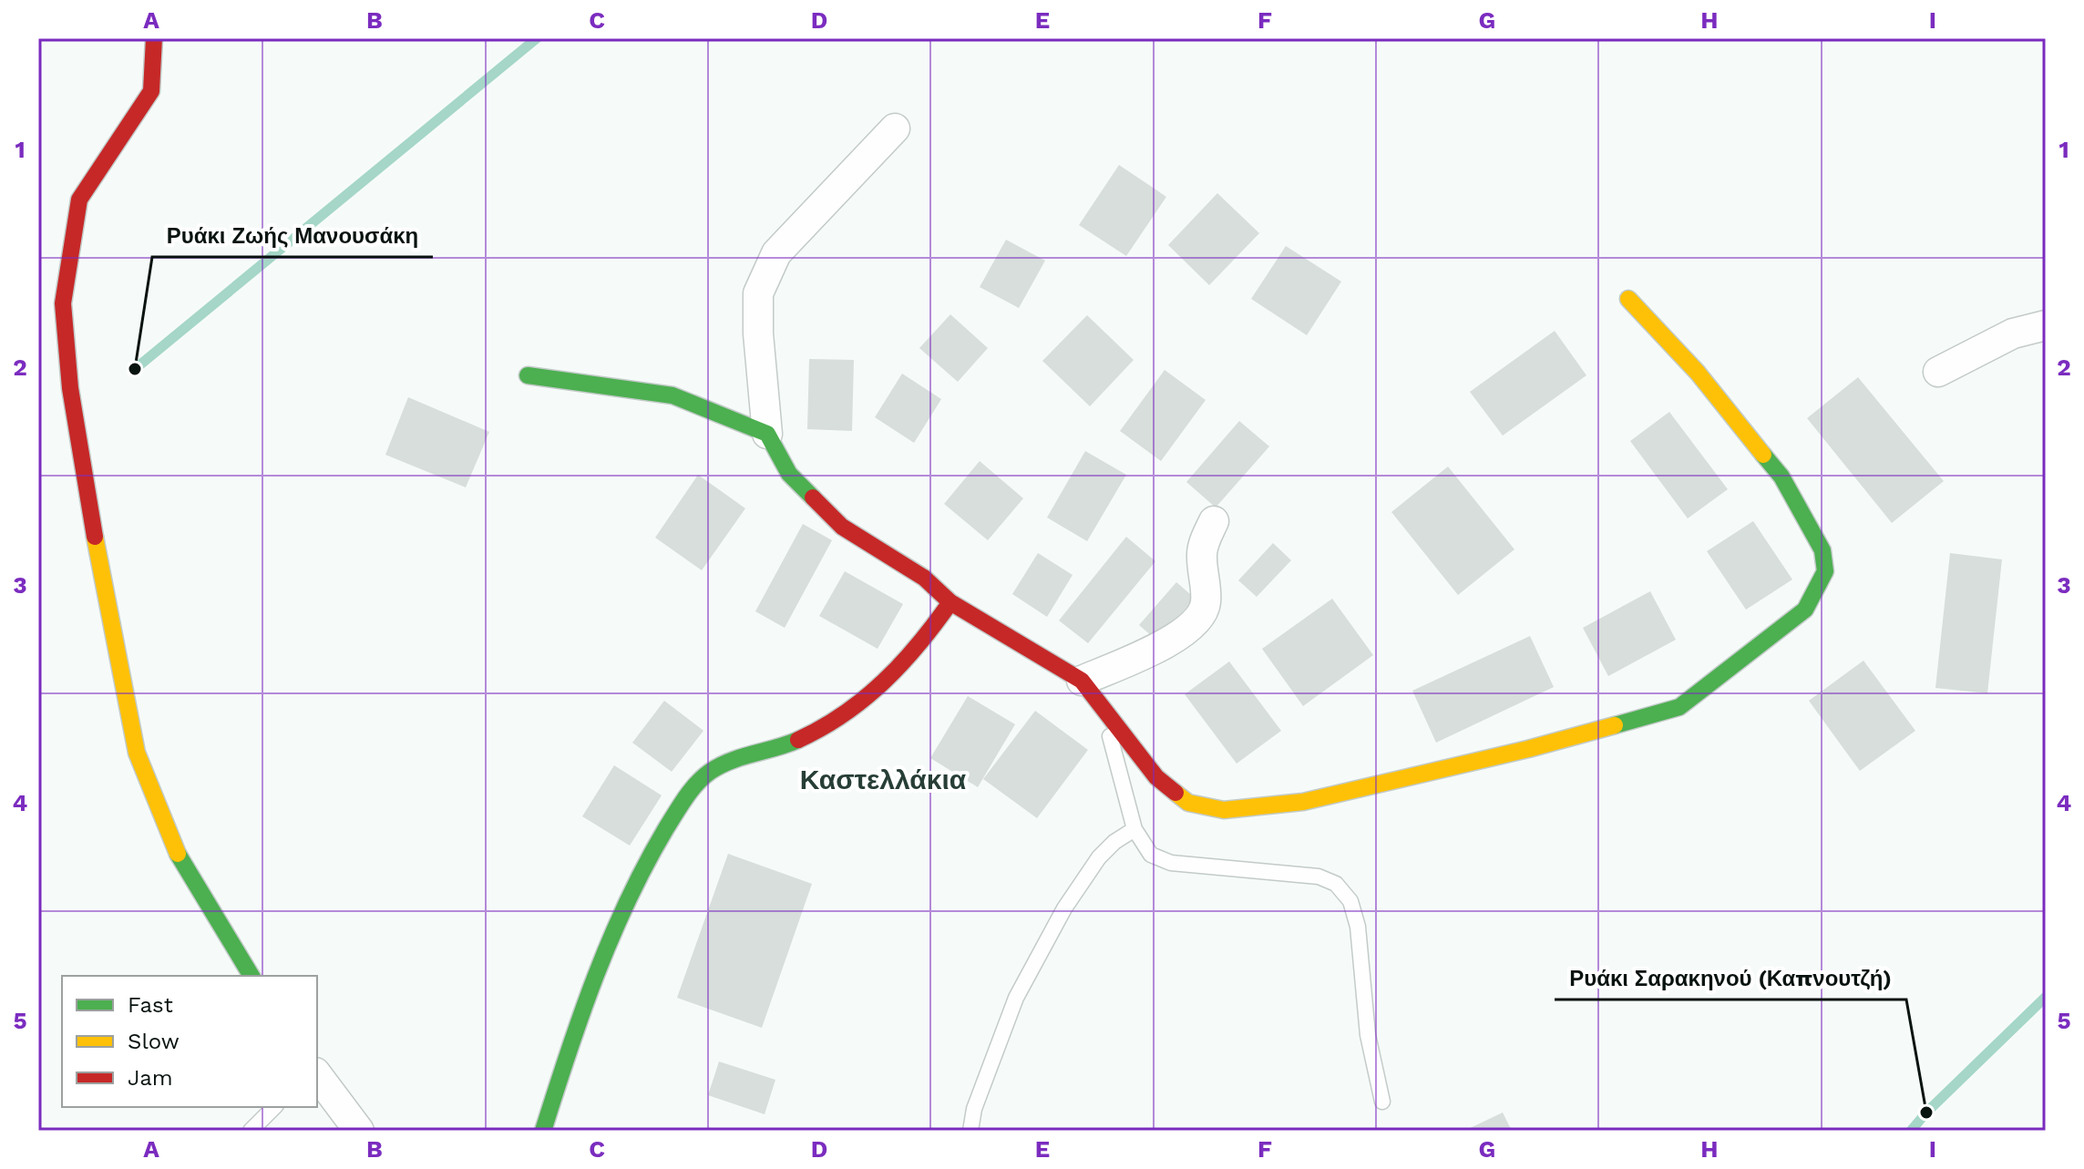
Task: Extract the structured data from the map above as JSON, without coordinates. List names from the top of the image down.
{
  "districts": ["Καστελλάκια"],
  "places": ["Ρυάκι Ζωής Μανουσάκη", "Ρυάκι Σαρακηνού (Καπνουτζή)"],
  "legend": ["Fast", "Slow", "Jam"],
  "grid": {
    "columns": [
      "A",
      "B",
      "C",
      "D",
      "E",
      "F",
      "G",
      "H",
      "I"
    ],
    "rows": [
      "1",
      "2",
      "3",
      "4",
      "5"
    ]
  }
}
